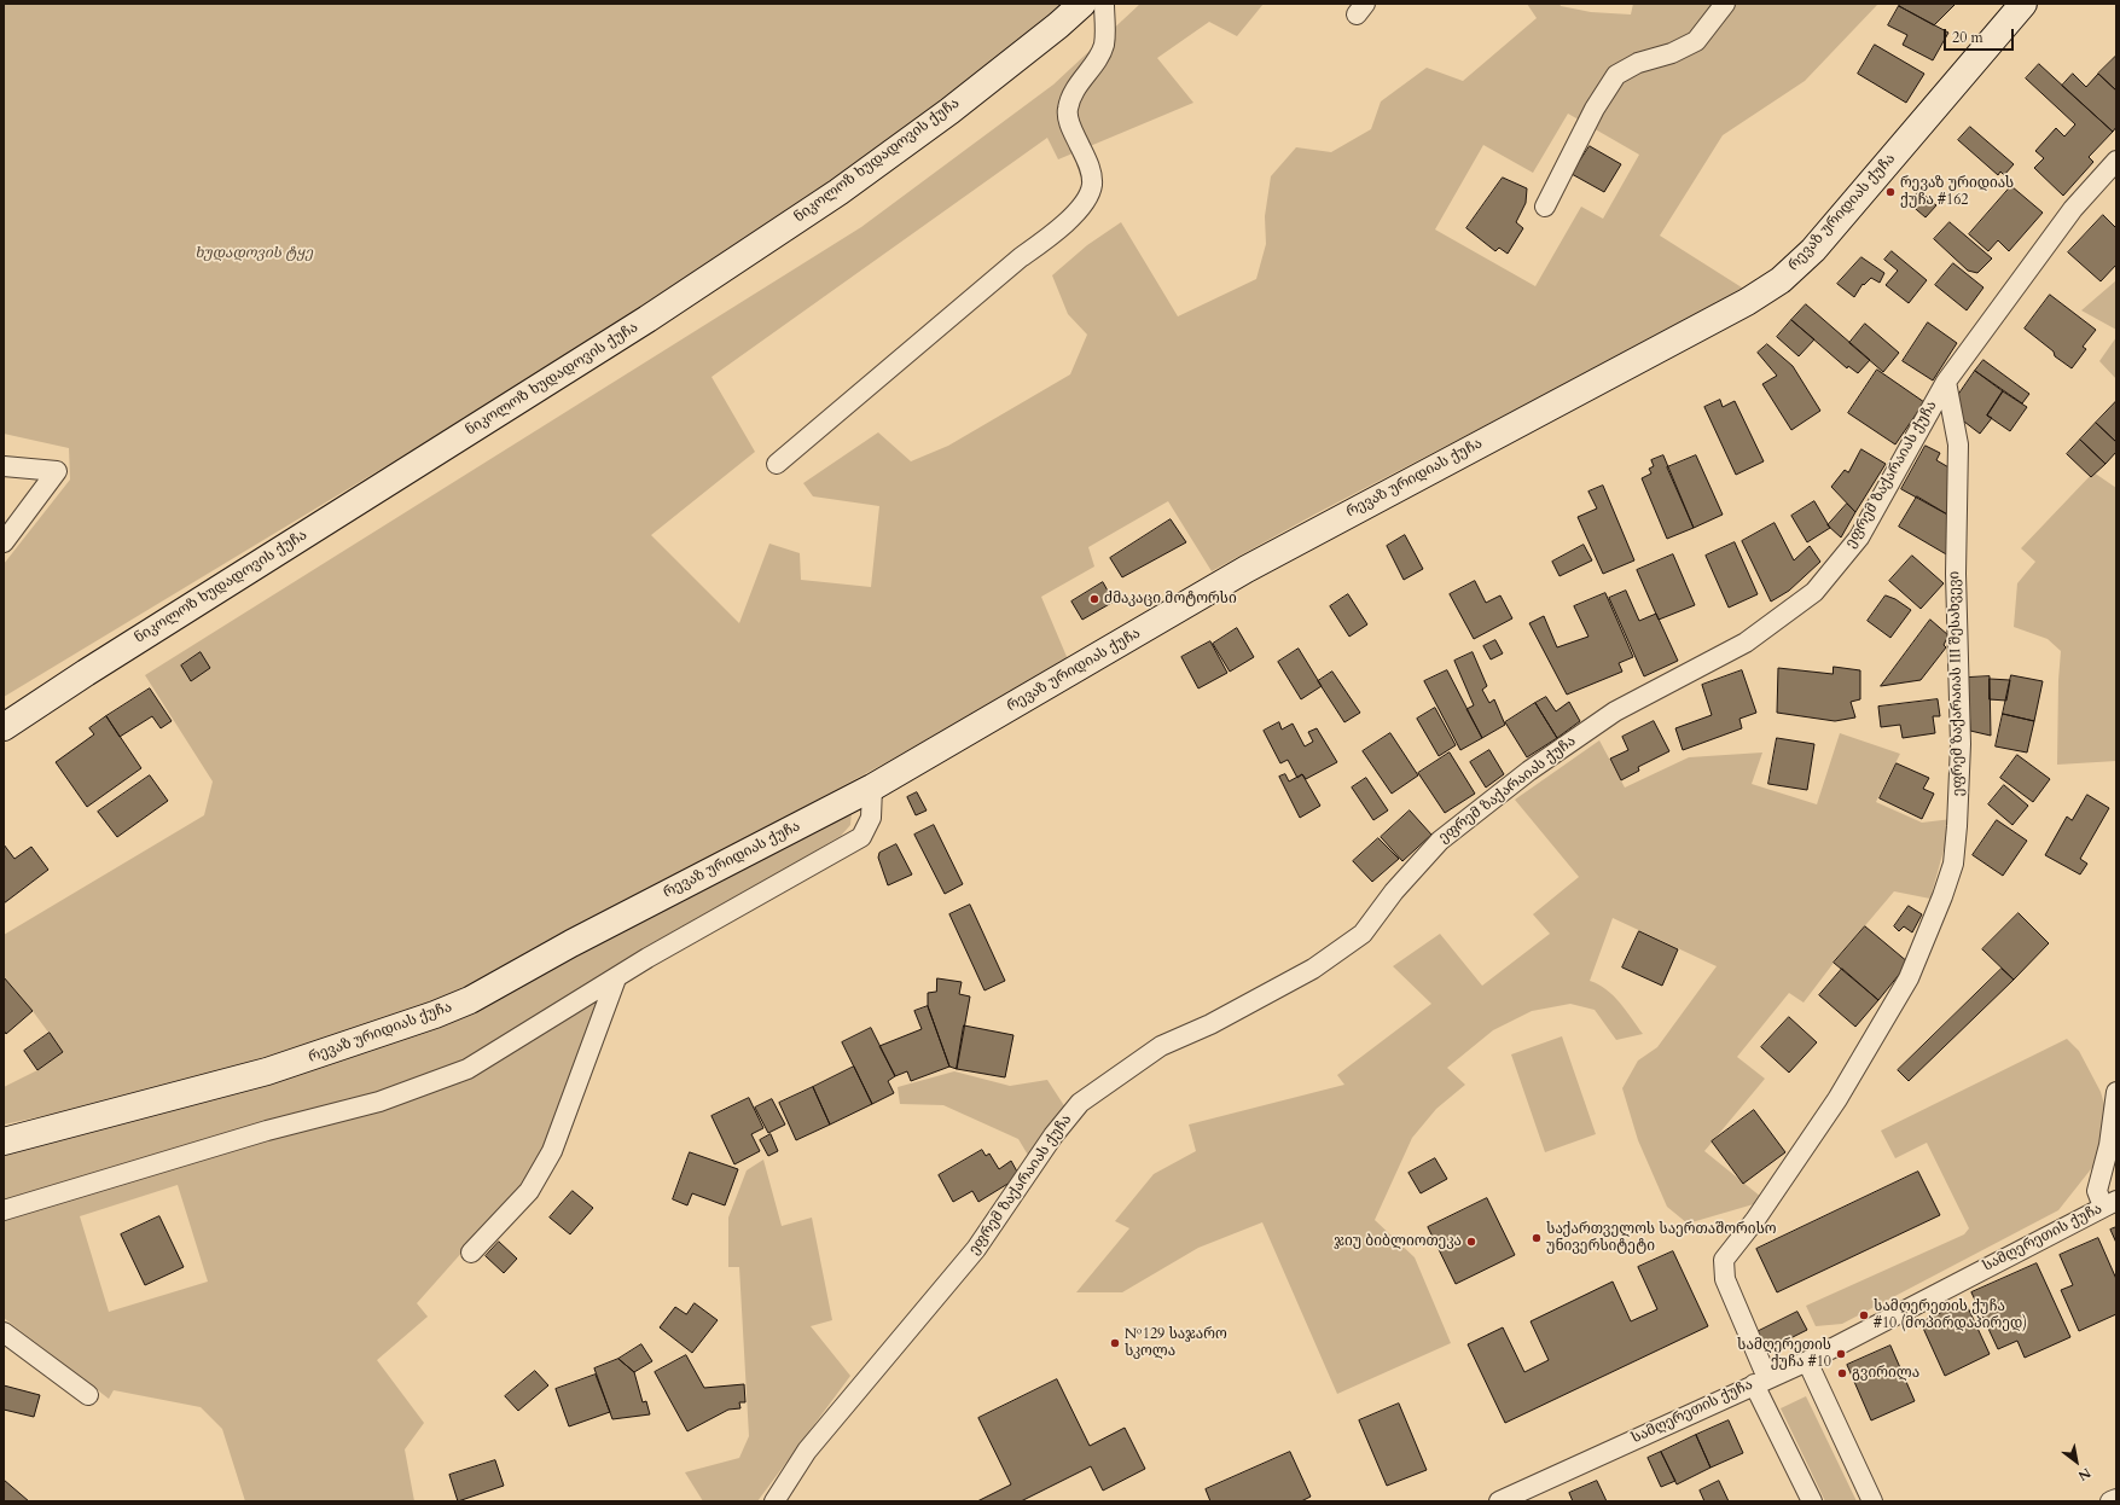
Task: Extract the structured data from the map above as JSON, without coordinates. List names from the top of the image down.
{
  "streets": {
    "street": [
      "ნიკოლოზ ხუდადოვის ქუჩა",
      "რევაზ ურიდიას ქუჩა",
      "ეფრემ ზაქარაიას ქუჩა",
      "ეფრემ ზაქარაიას III შესახვევი",
      "სამღერეთის ქუჩა"
    ]
  },
  "crossings": [
    ["ეფრემ ზაქარაიას ქუჩა", "ეფრემ ზაქარაიას III შესახვევი"],
    ["ეფრემ ზაქარაიას III შესახვევი", "სამღერეთის ქუჩა"]
  ],
  "parks": ["ხუდადოვის ტყე"],
  "places": [
    "რევაზ ურიდიას ქუჩა #162",
    "ძმაკაცი მოტორსი",
    "საქართველოს საერთაშორისო უნივერსიტეტი",
    "ჯიუ ბიბლიოთეკა",
    "სამღერეთის ქუჩა #10 (მოპირდაპირედ)",
    "№129 საჯარო სკოლა",
    "სამღერეთის ქუჩა #10",
    "გვირილა"
  ],
  "scale_bar": "20 m",
  "north": "bottom right"
}
